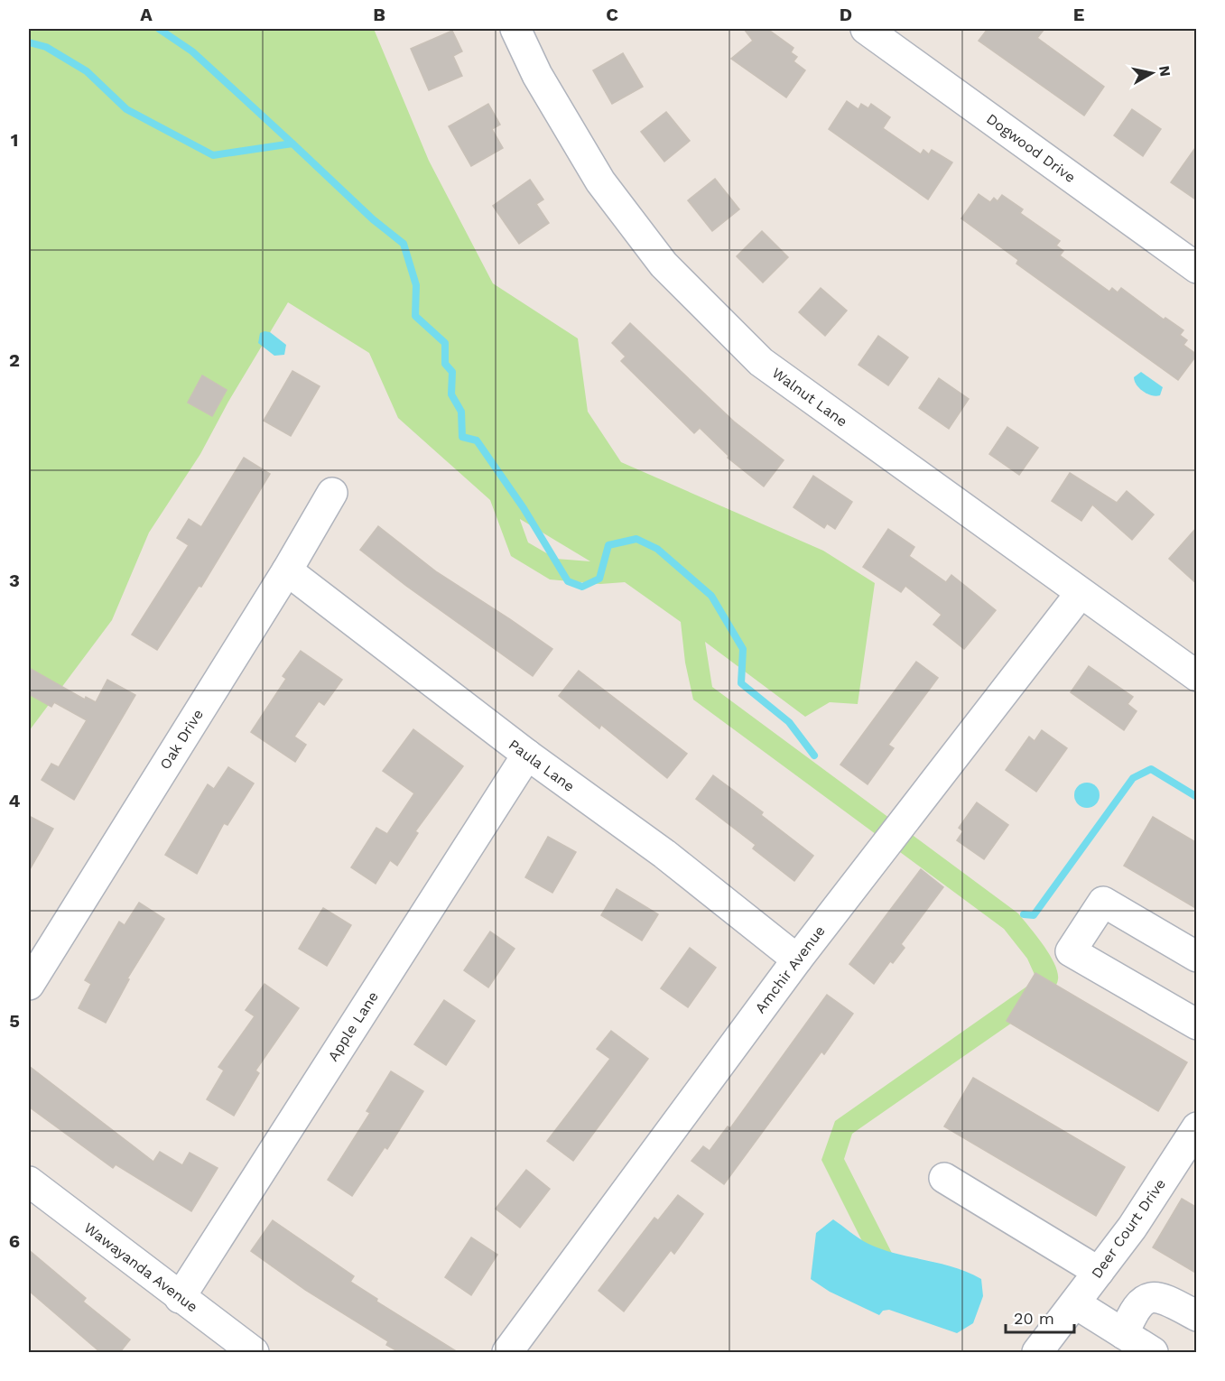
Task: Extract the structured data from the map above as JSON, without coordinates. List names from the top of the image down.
{
  "streets": {
    "street": [
      "Dogwood Drive",
      "Walnut Lane",
      "Oak Drive",
      "Paula Lane",
      "Amchir Avenue",
      "Apple Lane",
      "Deer Court Drive",
      "Wawayanda Avenue"
    ]
  },
  "crossings": [
    ["Walnut Lane", "Amchir Avenue"],
    ["Oak Drive", "Paula Lane"],
    ["Paula Lane", "Amchir Avenue"],
    ["Paula Lane", "Apple Lane"],
    ["Apple Lane", "Wawayanda Avenue"]
  ],
  "scale_bar": "20 m",
  "north": "right",
  "grid": {
    "columns": [
      "A",
      "B",
      "C",
      "D",
      "E"
    ],
    "rows": [
      "1",
      "2",
      "3",
      "4",
      "5",
      "6"
    ]
  }
}
